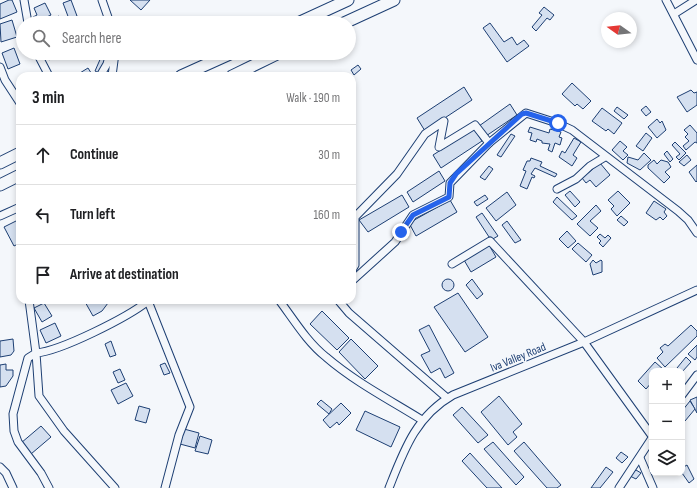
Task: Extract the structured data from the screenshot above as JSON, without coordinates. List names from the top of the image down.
{
  "streets": {
    "street": ["Iva Valley Road"]
  },
  "north": "left",
  "page": {
    "search": "Search here",
    "heading": ["3 min", "Walk · 190 m"],
    "list": [
      ["Continue", "30 m"],
      ["Turn left", "160 m"],
      "Arrive at destination"
    ],
    "map_buttons": ["+", "−"]
  }
}
